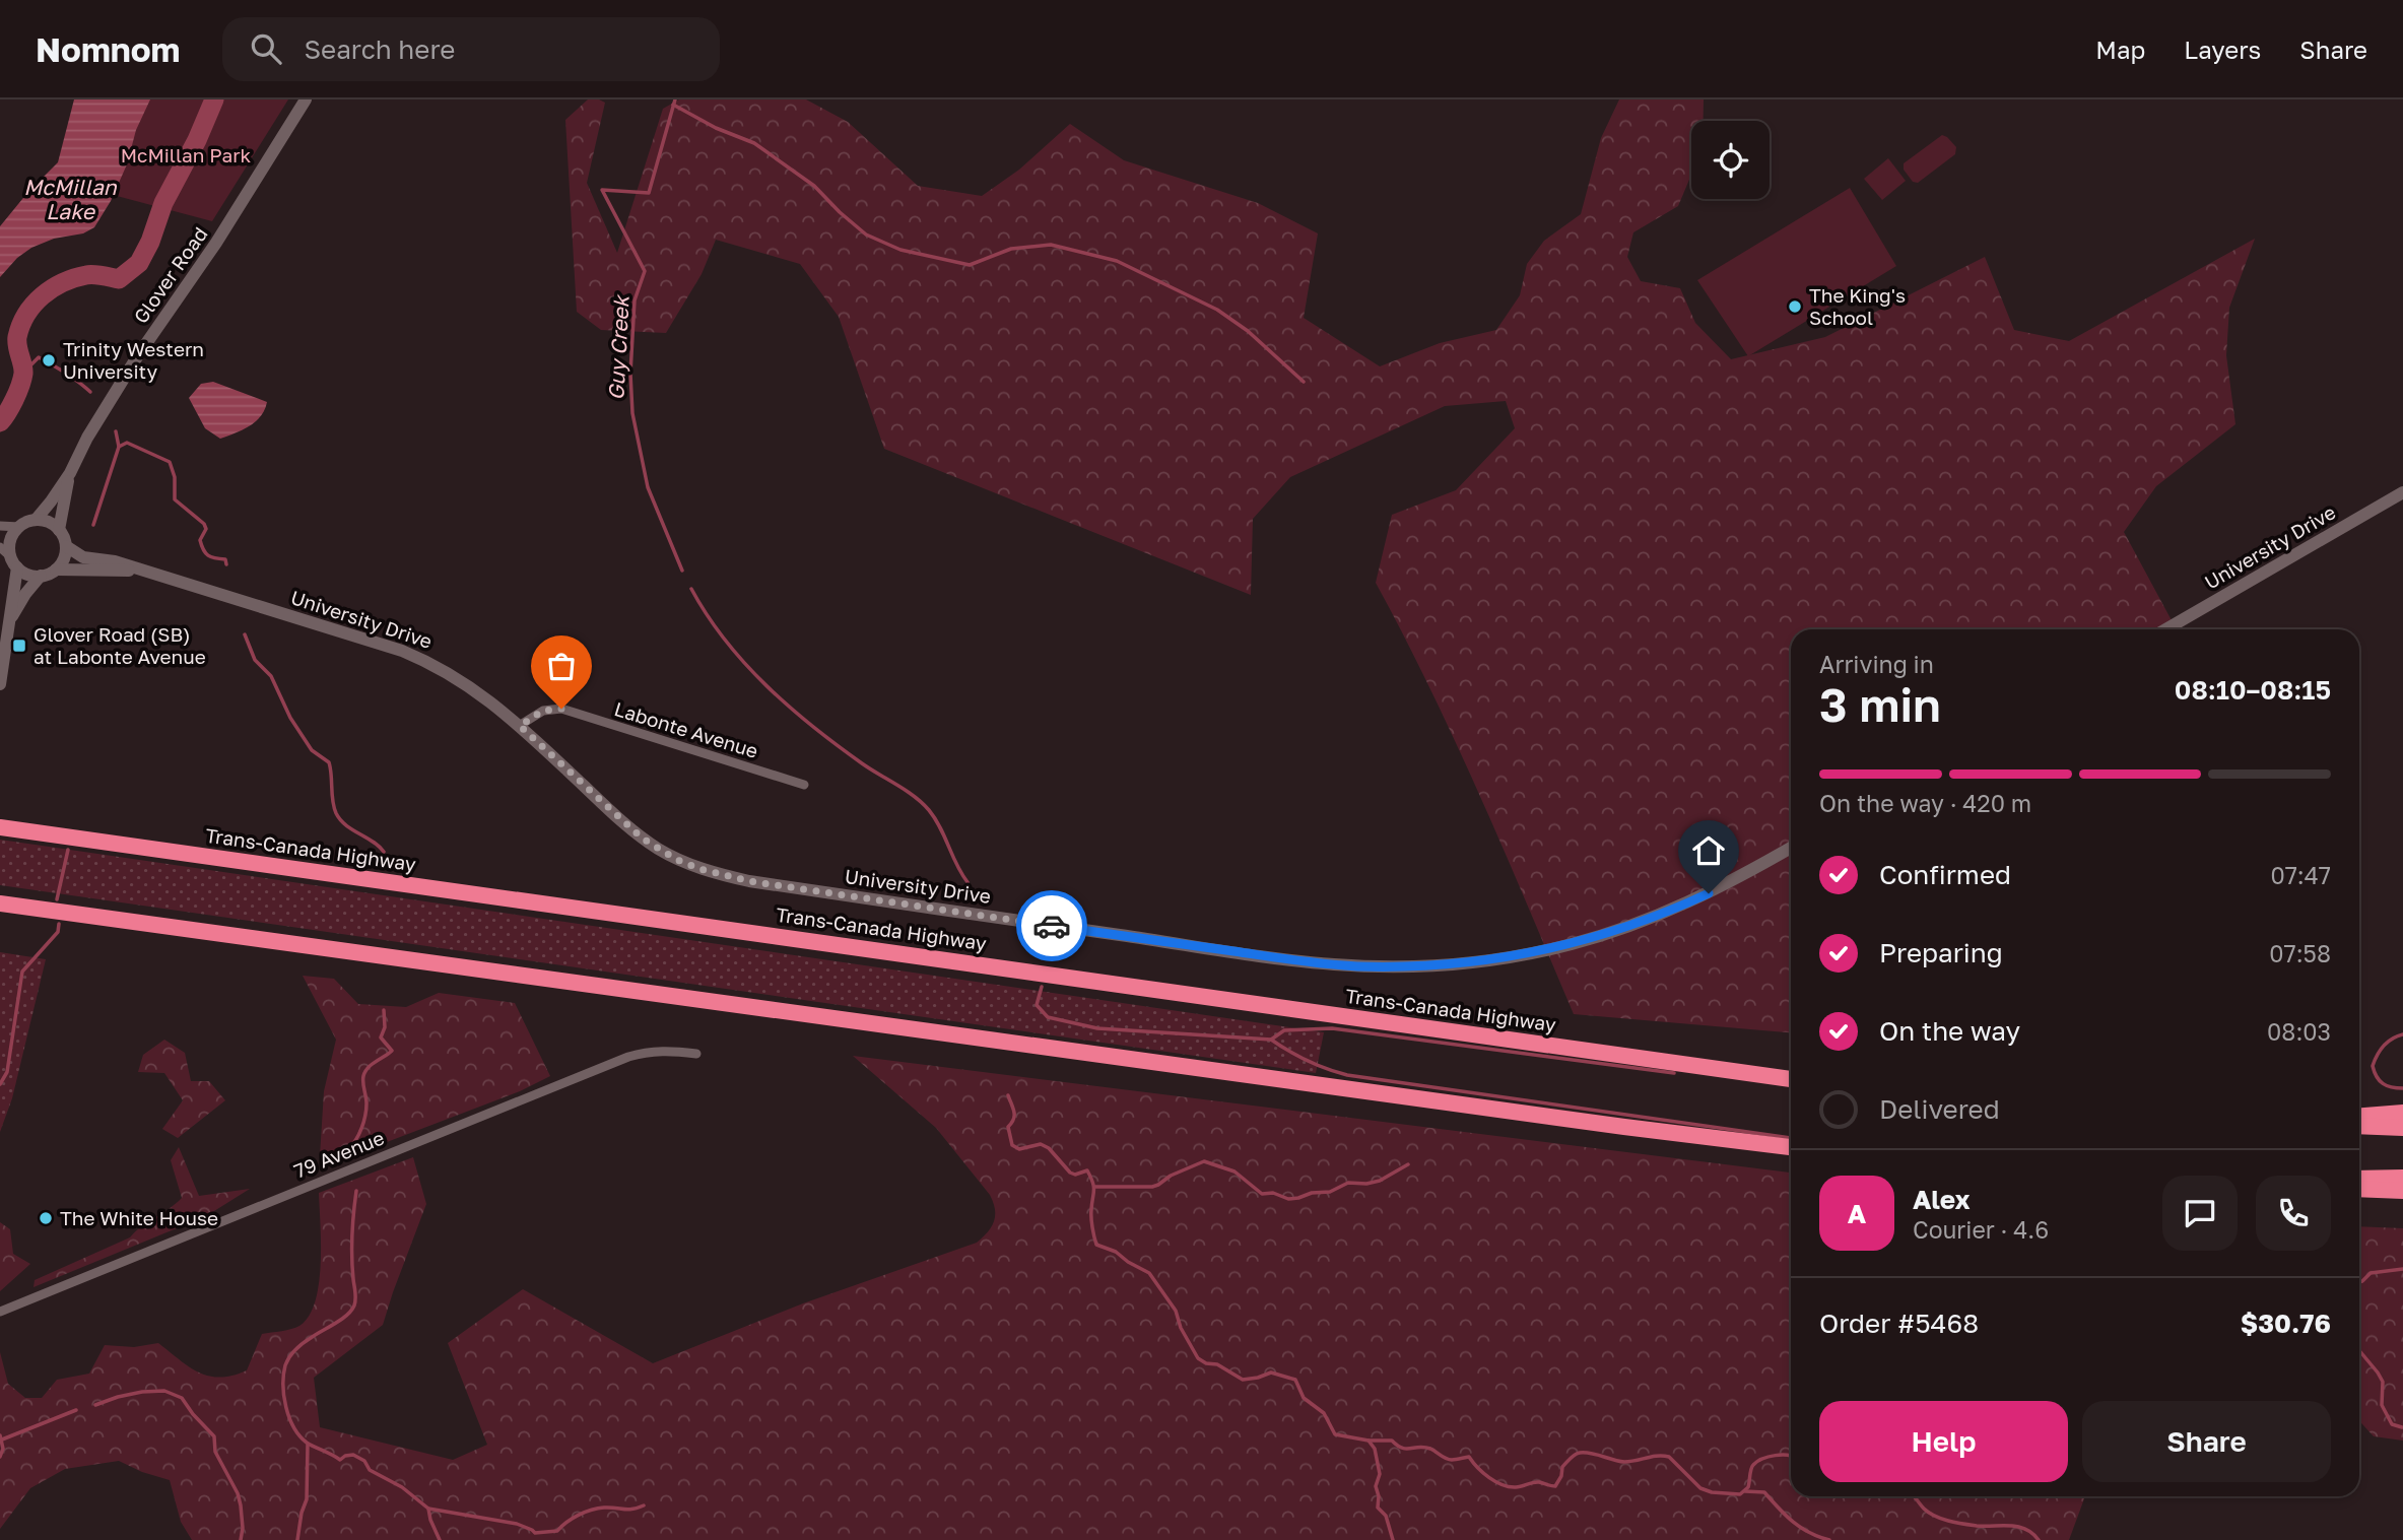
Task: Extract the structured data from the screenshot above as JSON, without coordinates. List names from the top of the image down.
{
  "streets": {
    "highway": ["Trans-Canada Highway"],
    "street": [
      "Glover Road",
      "University Drive",
      "Labonte Avenue",
      "79 Avenue"
    ]
  },
  "crossings": [
    ["Glover Road", "University Drive"],
    ["University Drive", "Labonte Avenue"]
  ],
  "water": ["McMillan Lake", "Guy Creek"],
  "parks": ["McMillan Park"],
  "places": {
    "other": ["The King's School", "Trinity Western University", "The White House"],
    "transit": ["Glover Road (SB) at Labonte Avenue"]
  },
  "page": {
    "header": "Nomnom",
    "search": "Search here",
    "nav": ["Map", "Layers", "Share"],
    "heading": ["3 min", "Arriving in", "08:10–08:15"],
    "panel": [
      "Alex",
      "Courier · 4.6",
      "Order #5468",
      "$30.76"
    ],
    "bar": "On the way · 420 m",
    "list": [
      ["Confirmed", "07:47"],
      ["Preparing", "07:58"],
      ["On the way", "08:03"],
      "Delivered"
    ],
    "round": "A",
    "buttons": ["Help", "Share"]
  }
}
